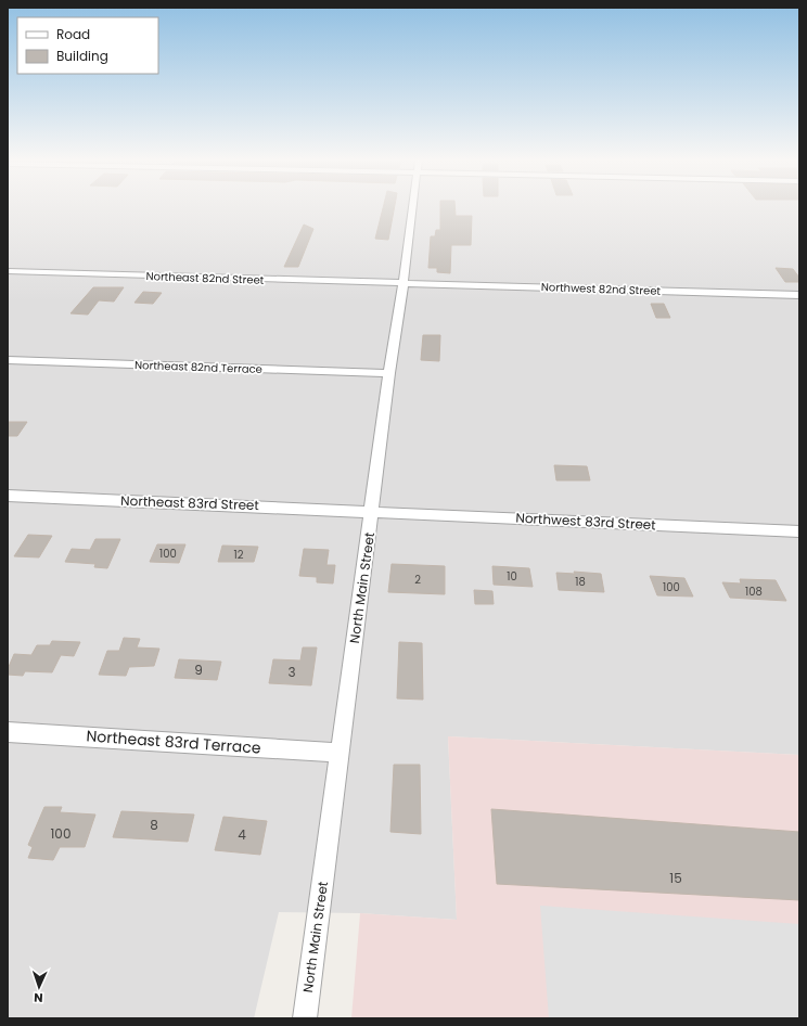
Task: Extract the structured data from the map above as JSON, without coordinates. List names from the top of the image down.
{
  "streets": {
    "street": [
      "Northeast 82nd Street",
      "Northwest 82nd Street",
      "Northeast 82nd Terrace",
      "Northeast 83rd Street",
      "Northwest 83rd Street",
      "North Main Street",
      "Northeast 83rd Terrace"
    ]
  },
  "crossings": [
    ["Northeast 82nd Street", "Northwest 82nd Street"],
    ["Northeast 82nd Street", "North Main Street"],
    ["Northwest 82nd Street", "North Main Street"],
    ["Northeast 82nd Terrace", "North Main Street"],
    ["Northeast 83rd Street", "Northwest 83rd Street"],
    ["Northeast 83rd Street", "North Main Street"],
    ["Northwest 83rd Street", "North Main Street"],
    ["North Main Street", "Northeast 83rd Terrace"]
  ],
  "house_numbers": [
    "100",
    "12",
    "10",
    "2",
    "18",
    "100",
    "108",
    "9",
    "3",
    "8",
    "100",
    "4",
    "15"
  ],
  "legend": ["Road", "Building"],
  "north": "bottom"
}
